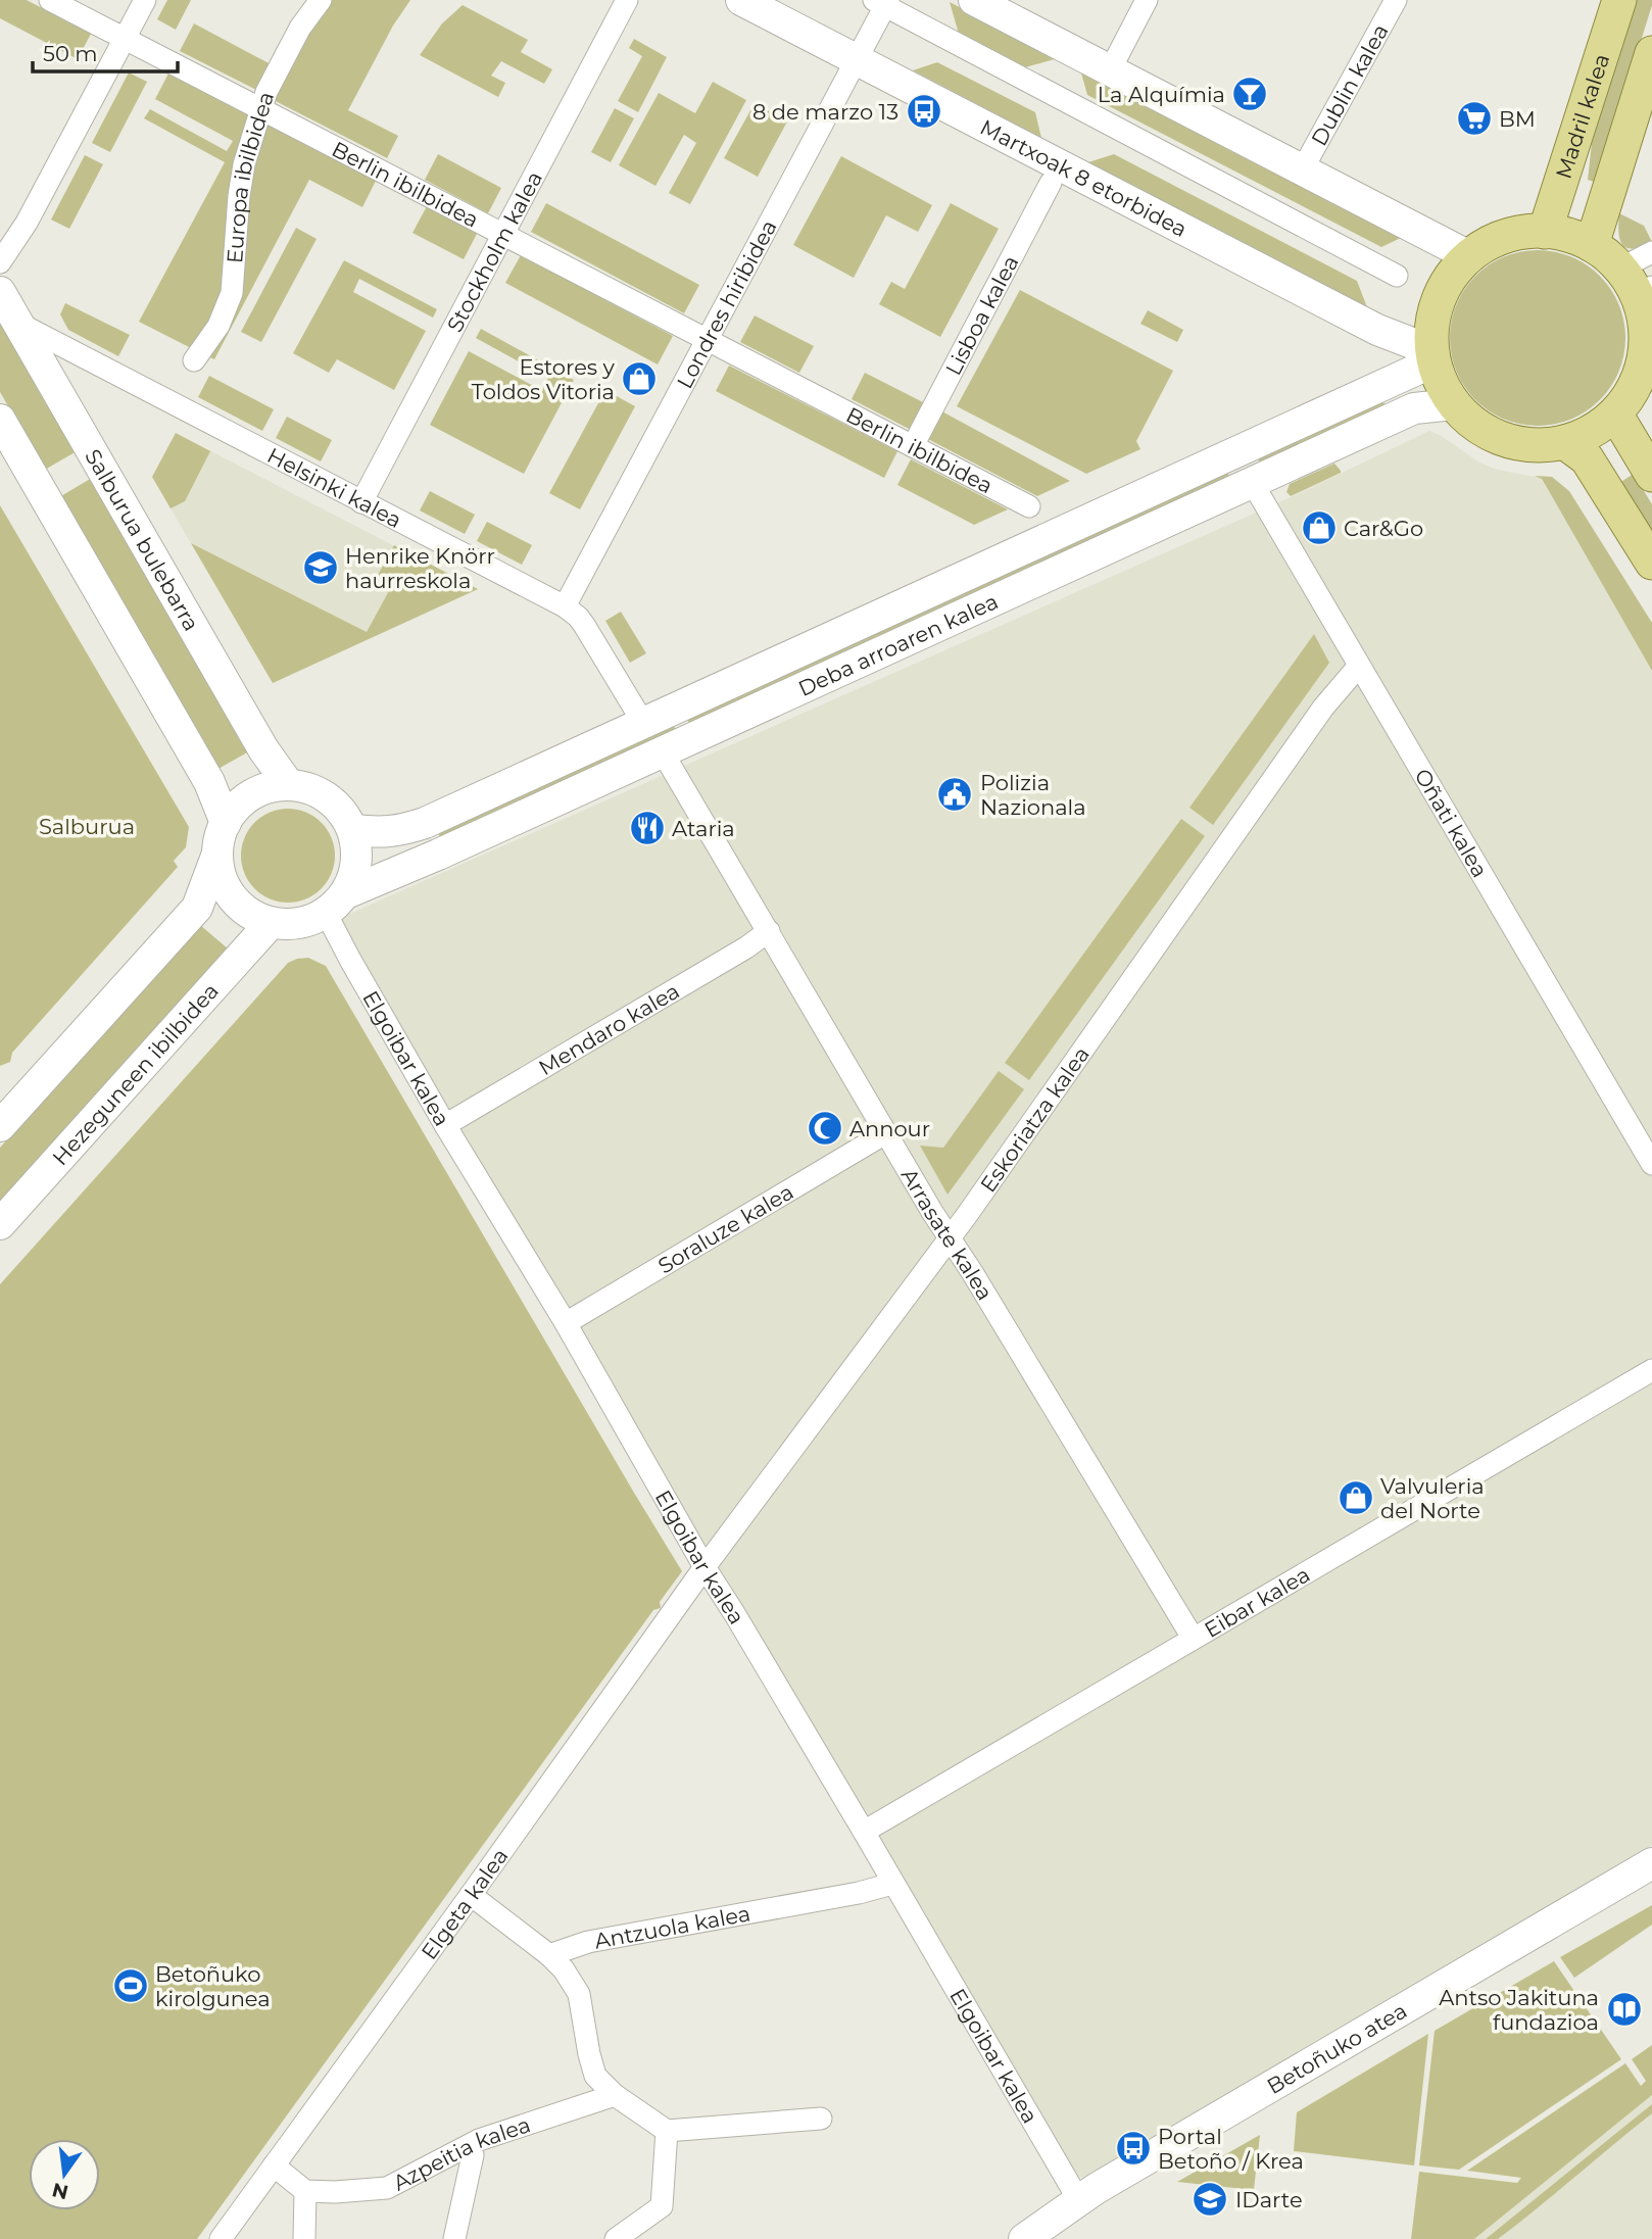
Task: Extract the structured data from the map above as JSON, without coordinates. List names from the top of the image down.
{
  "streets": {
    "main road": [
      "Madril kalea",
      "Martxoak 8 etorbidea",
      "Salburua bulebarra",
      "Deba arroaren kalea",
      "Hezeguneen ibilbidea",
      "Betoñuko atea"
    ],
    "street": [
      "Dublin kalea",
      "Europa ibilbidea",
      "Berlin ibilbidea",
      "Stockholm kalea",
      "Londres hiribidea",
      "Lisboa kalea",
      "Helsinki kalea",
      "Oñati kalea",
      "Mendaro kalea",
      "Elgoibar kalea",
      "Eskoriatza kalea",
      "Soraluze kalea",
      "Arrasate kalea",
      "Eibar kalea",
      "Elgeta kalea",
      "Antzuola kalea",
      "Azpeitia kalea"
    ]
  },
  "crossings": [
    ["Madril kalea", "Martxoak 8 etorbidea"],
    ["Madril kalea", "Deba arroaren kalea"],
    ["Martxoak 8 etorbidea", "Londres hiribidea"],
    ["Martxoak 8 etorbidea", "Deba arroaren kalea"],
    ["Europa ibilbidea", "Berlin ibilbidea"],
    ["Berlin ibilbidea", "Stockholm kalea"],
    ["Berlin ibilbidea", "Londres hiribidea"],
    ["Berlin ibilbidea", "Lisboa kalea"],
    ["Stockholm kalea", "Helsinki kalea"],
    ["Londres hiribidea", "Helsinki kalea"],
    ["Helsinki kalea", "Salburua bulebarra"],
    ["Helsinki kalea", "Deba arroaren kalea"],
    ["Salburua bulebarra", "Deba arroaren kalea"],
    ["Salburua bulebarra", "Elgoibar kalea"],
    ["Salburua bulebarra", "Hezeguneen ibilbidea"],
    ["Deba arroaren kalea", "Oñati kalea"],
    ["Deba arroaren kalea", "Elgoibar kalea"],
    ["Deba arroaren kalea", "Hezeguneen ibilbidea"],
    ["Deba arroaren kalea", "Arrasate kalea"],
    ["Oñati kalea", "Eskoriatza kalea"],
    ["Mendaro kalea", "Elgoibar kalea"],
    ["Mendaro kalea", "Arrasate kalea"],
    ["Elgoibar kalea", "Hezeguneen ibilbidea"],
    ["Elgoibar kalea", "Eskoriatza kalea"],
    ["Elgoibar kalea", "Soraluze kalea"],
    ["Elgoibar kalea", "Eibar kalea"],
    ["Elgoibar kalea", "Elgeta kalea"],
    ["Elgoibar kalea", "Antzuola kalea"],
    ["Elgoibar kalea", "Betoñuko atea"],
    ["Eskoriatza kalea", "Arrasate kalea"],
    ["Eskoriatza kalea", "Elgeta kalea"],
    ["Soraluze kalea", "Arrasate kalea"],
    ["Arrasate kalea", "Eibar kalea"]
  ],
  "parks": ["Salburua"],
  "places": {
    "bar": ["La Alquímia"],
    "bus stop": ["8 de marzo 13", "Portal Betoño / Krea"],
    "supermarket": ["BM"],
    "shop": ["Estores y Toldos Vitoria", "Car&Go", "Valvuleria del Norte"],
    "school or university": ["Henrike Knörr haurreskola", "IDarte"],
    "public building": ["Polizia Nazionala"],
    "restaurant": ["Ataria"],
    "mosque": ["Annour"],
    "sports": ["Betoñuko kirolgunea"],
    "library": ["Antso Jakituna fundazioa"]
  },
  "scale_bar": "50 m",
  "north": "bottom"
}
